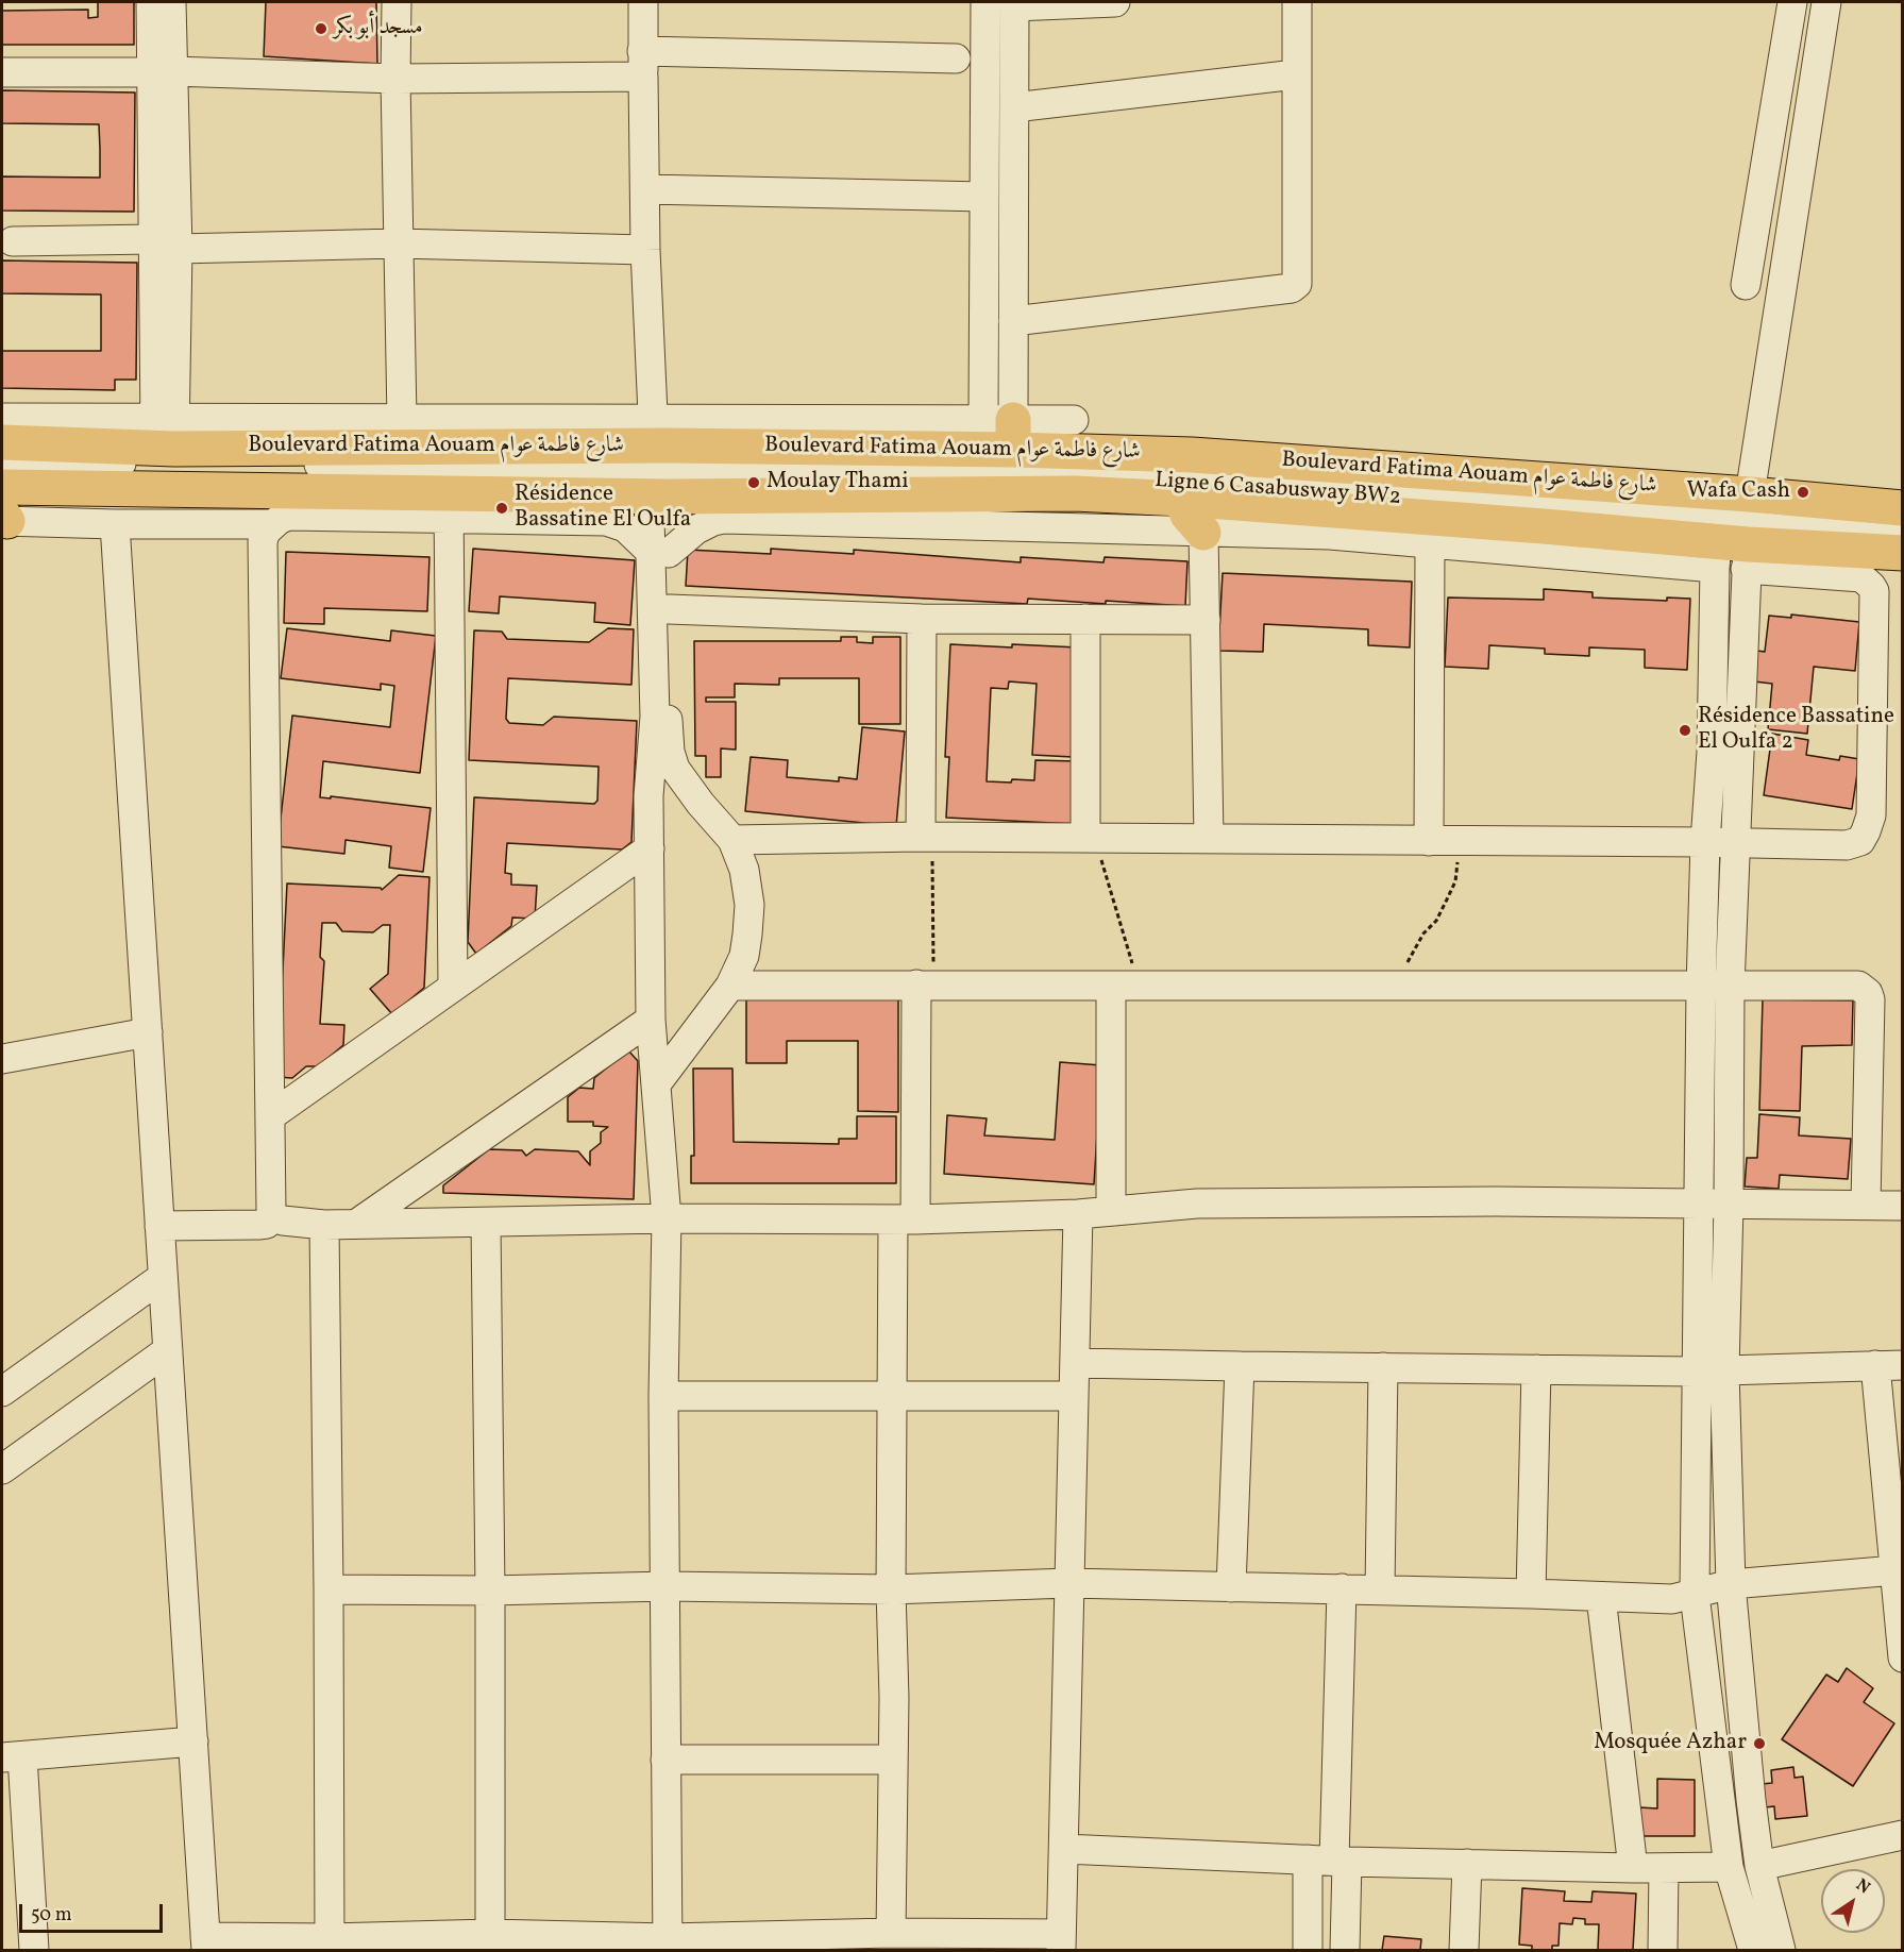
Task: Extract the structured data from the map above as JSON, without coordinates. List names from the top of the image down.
{
  "streets": {
    "main road": ["Boulevard Fatima Aouam شارع فاطمة عوام"],
    "street": ["Ligne 6 Casabusway BW2"]
  },
  "crossings": [
    ["Boulevard Fatima Aouam شارع فاطمة عوام", "Ligne 6 Casabusway BW2"]
  ],
  "places": [
    "مسجد أبو بكر",
    "Moulay Thami",
    "Wafa Cash",
    "Résidence Bassatine El Oulfa",
    "Résidence Bassatine El Oulfa 2",
    "Mosquée Azhar"
  ],
  "scale_bar": "50 m",
  "north": "top right"
}
